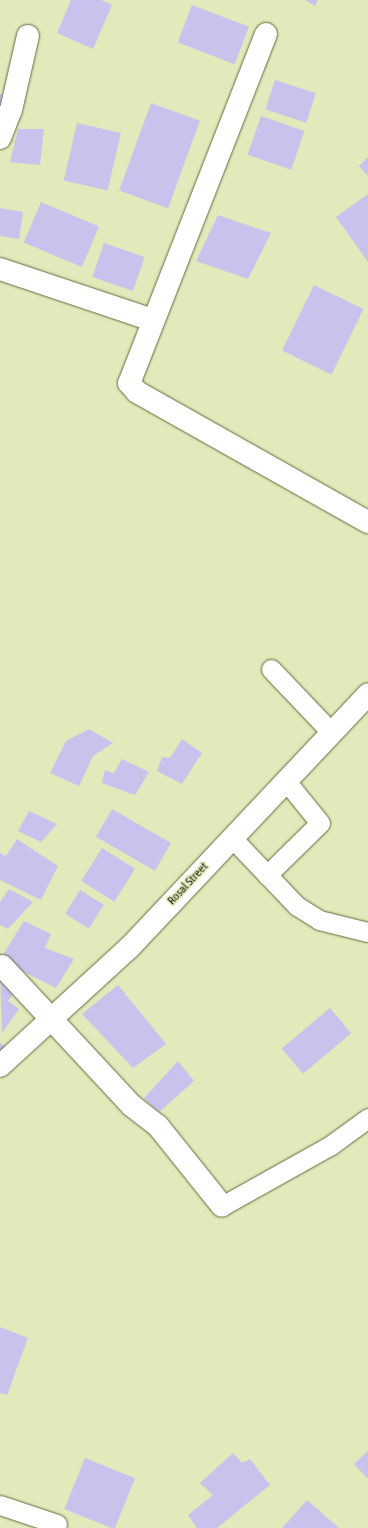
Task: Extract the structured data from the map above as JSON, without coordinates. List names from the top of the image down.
{
  "streets": {
    "street": ["Rosal Street"]
  }
}
